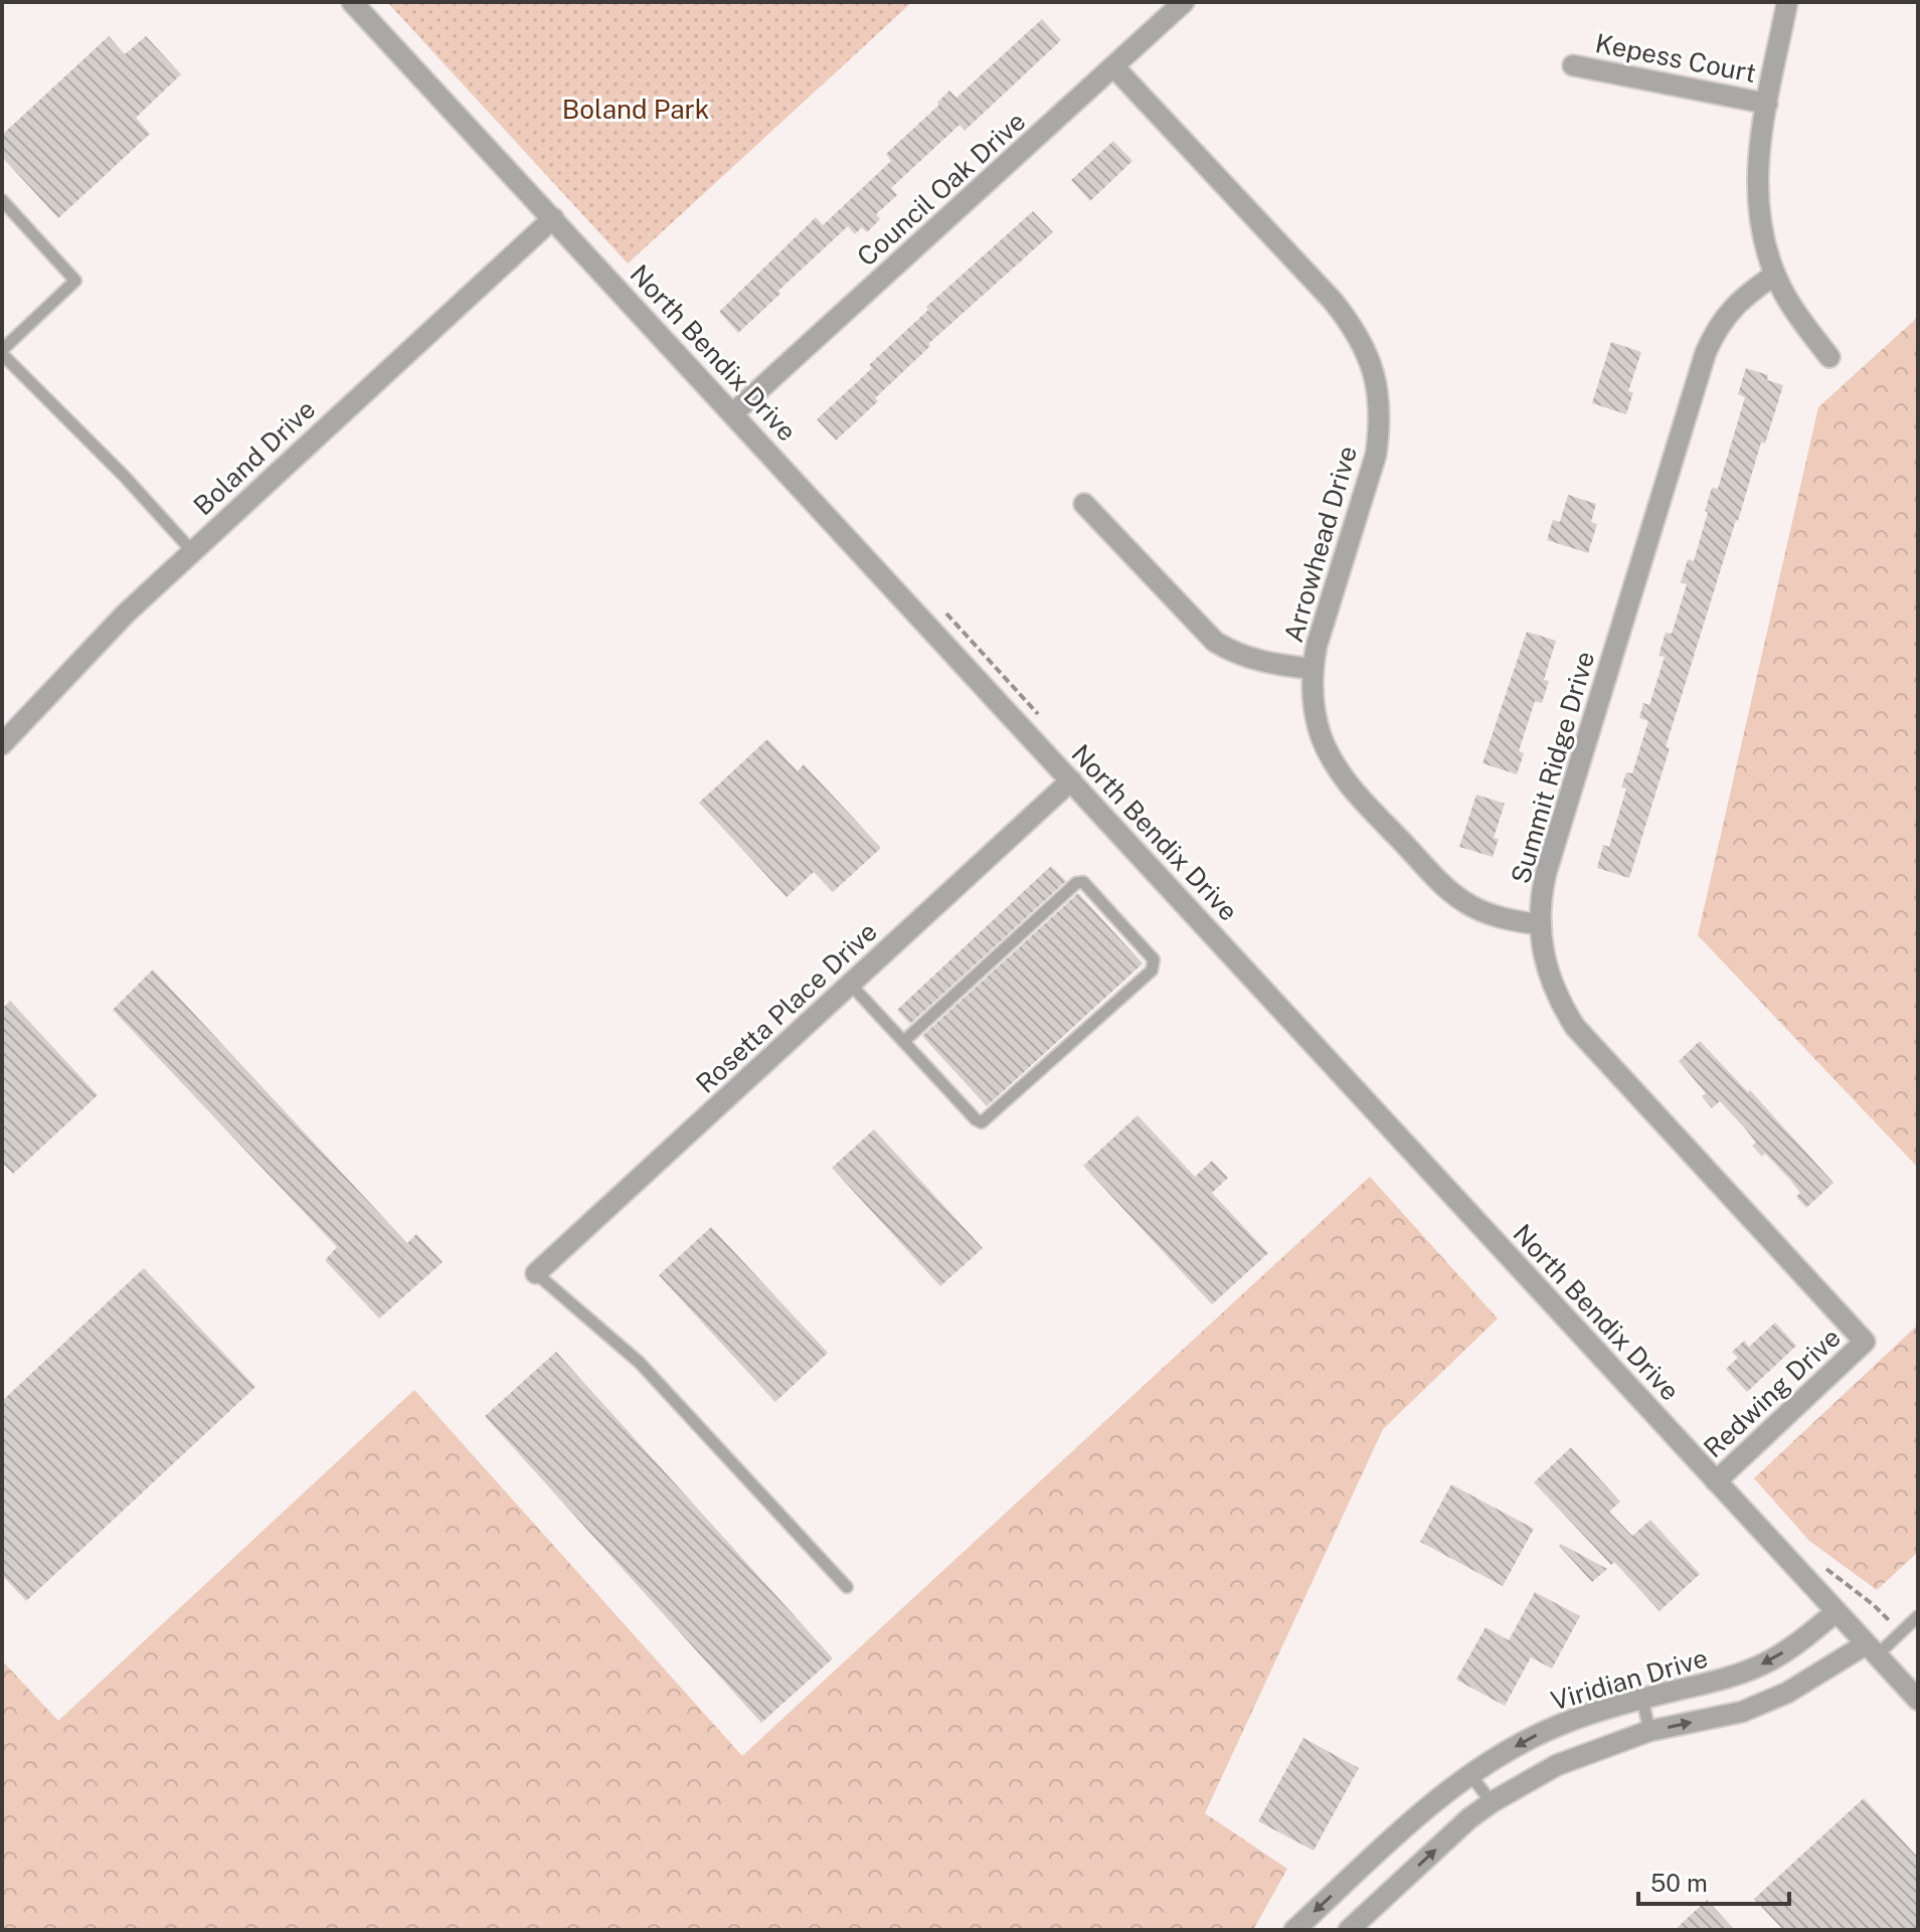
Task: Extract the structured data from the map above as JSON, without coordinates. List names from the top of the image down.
{
  "streets": {
    "street": [
      "Kepess Court",
      "Council Oak Drive",
      "North Bendix Drive",
      "Boland Drive",
      "Arrowhead Drive",
      "Summit Ridge Drive",
      "Rosetta Place Drive",
      "Redwing Drive",
      "Viridian Drive"
    ]
  },
  "crossings": [
    ["Council Oak Drive", "North Bendix Drive"],
    ["Council Oak Drive", "Arrowhead Drive"],
    ["North Bendix Drive", "Boland Drive"],
    ["North Bendix Drive", "Rosetta Place Drive"],
    ["North Bendix Drive", "Redwing Drive"],
    ["North Bendix Drive", "Viridian Drive"],
    ["Arrowhead Drive", "Summit Ridge Drive"],
    ["Summit Ridge Drive", "Redwing Drive"]
  ],
  "parks": ["Boland Park"],
  "scale_bar": "50 m"
}
